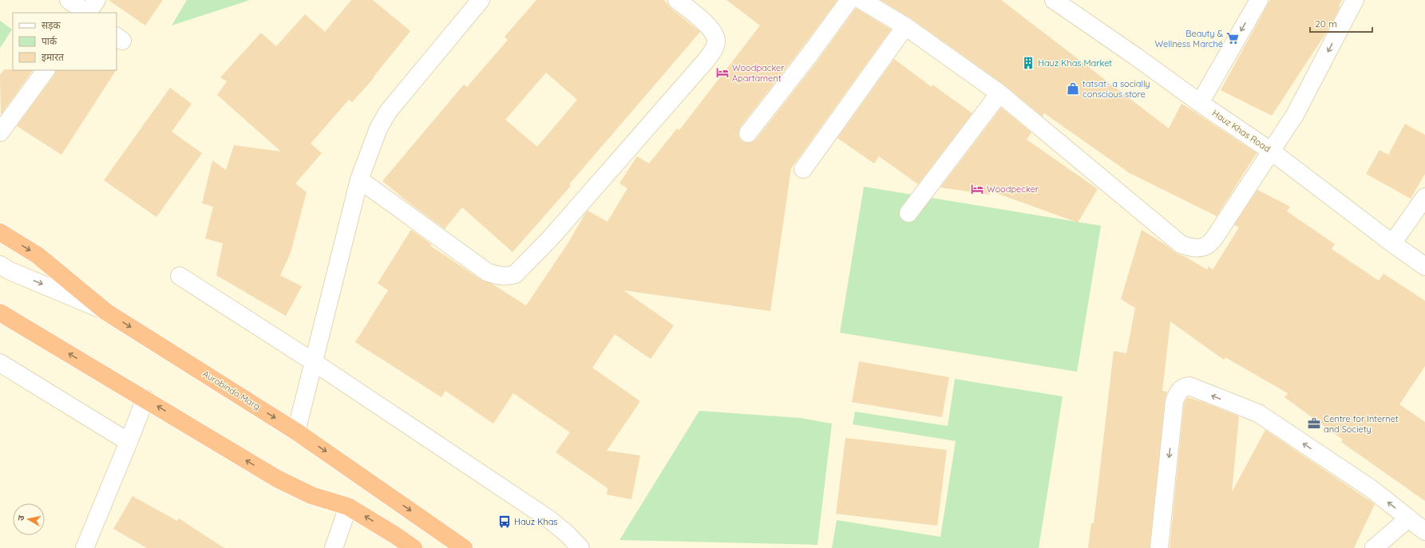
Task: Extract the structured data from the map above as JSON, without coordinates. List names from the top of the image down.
{
  "streets": {
    "highway": ["Aurobindo Marg"],
    "street": ["Hauz Khas Road"]
  },
  "places": {
    "supermarket": ["Beauty & Wellness Marché"],
    "building": ["Hauz Khas Market"],
    "hotel": ["Woodpacker Apartament", "Woodpecker"],
    "shop": ["tatsat- a socially conscious store"],
    "office": ["Centre for Internet and Society"],
    "bus stop": ["Hauz Khas"]
  },
  "legend": ["सड़क", "पार्क", "इमारत"],
  "scale_bar": "20 m",
  "north": "left"
}
